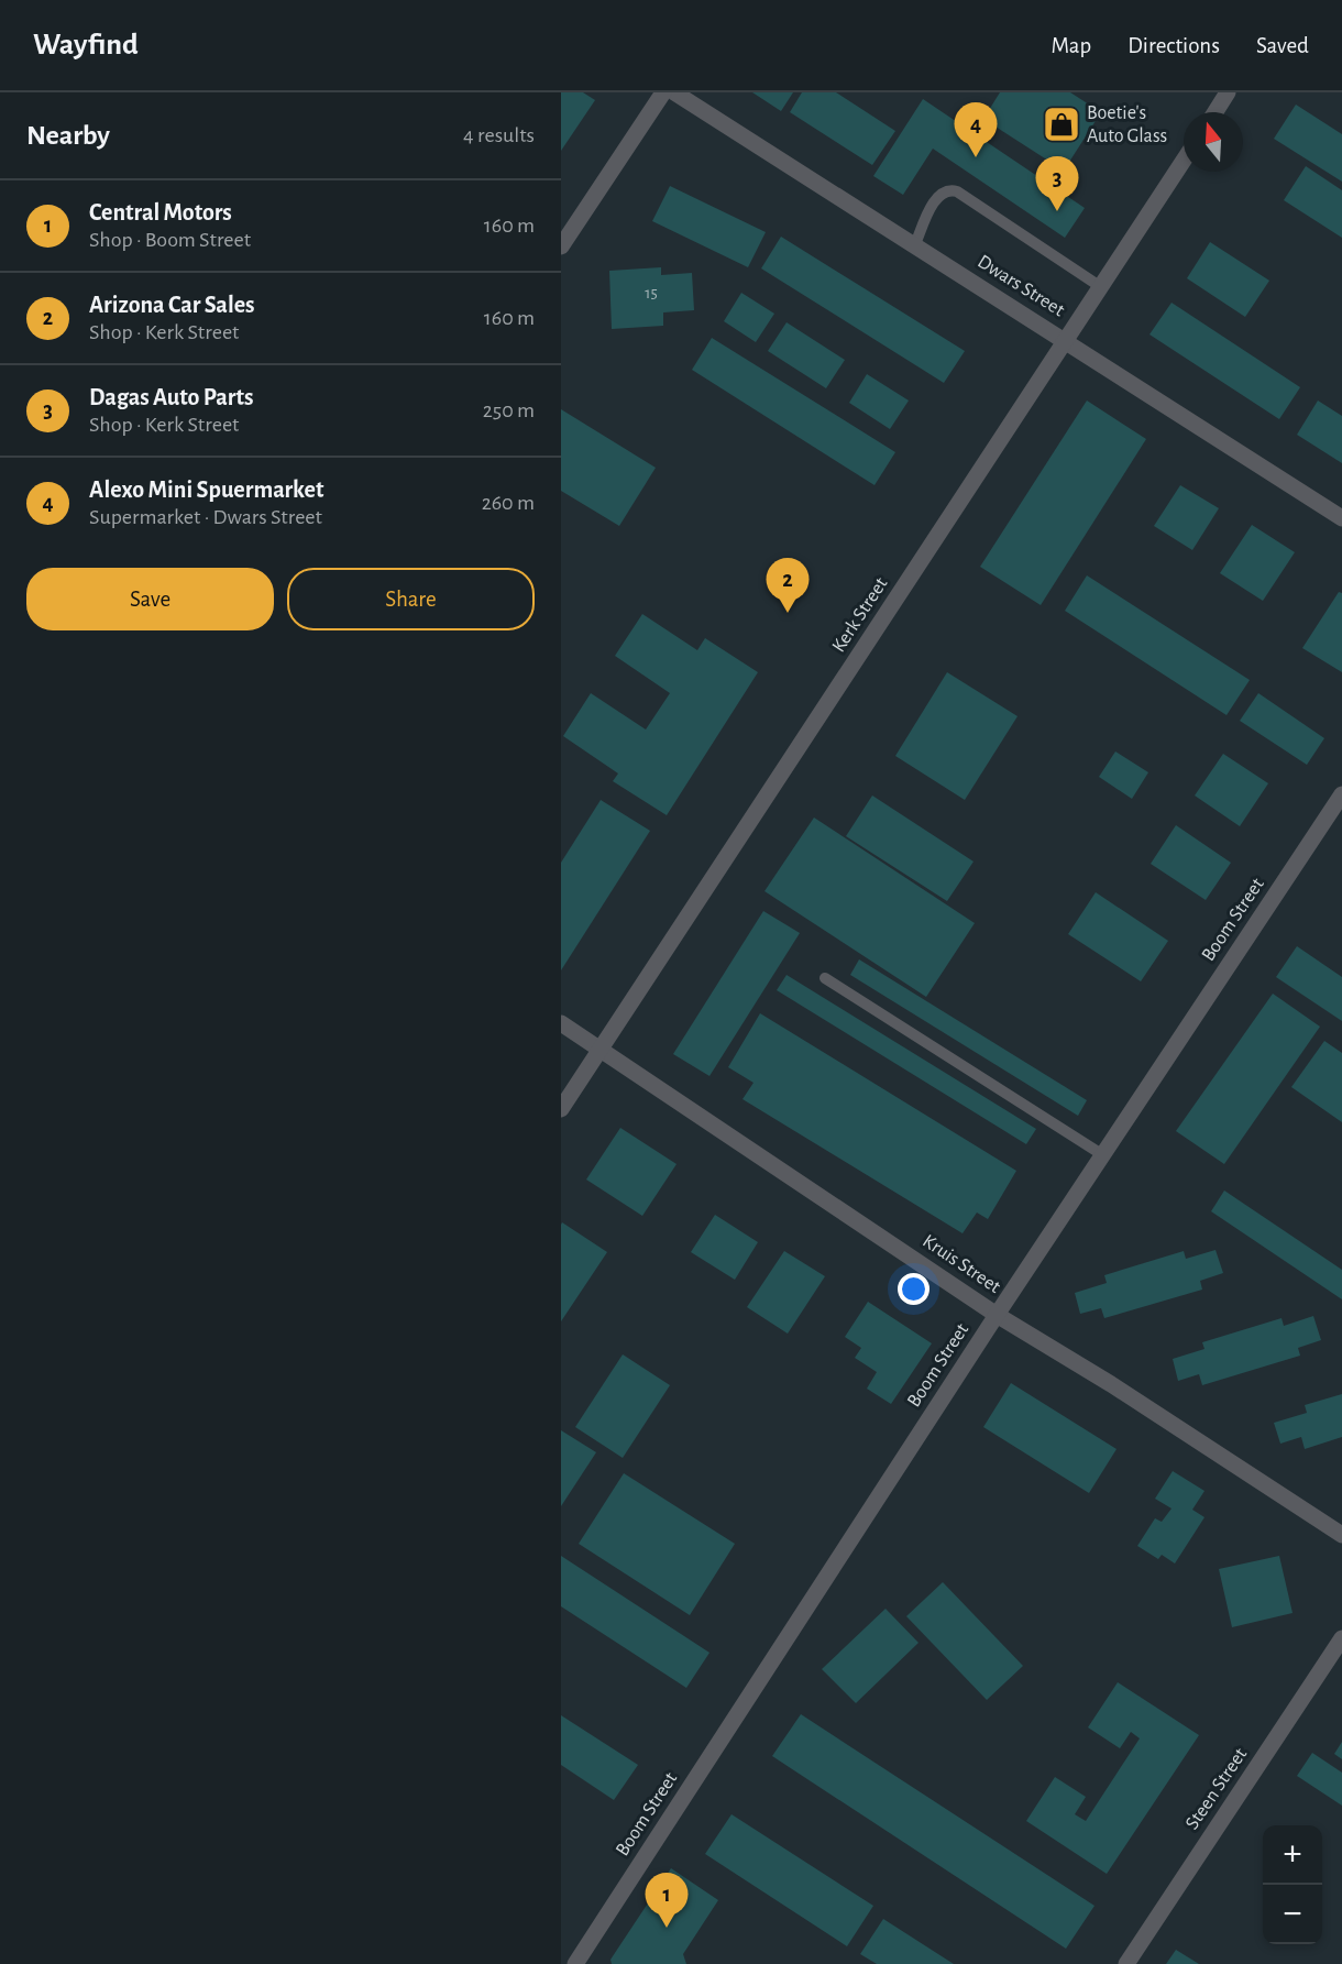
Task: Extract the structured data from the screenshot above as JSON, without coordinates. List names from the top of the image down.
{
  "streets": {
    "street": [
      "Dwars Street",
      "Kerk Street",
      "Boom Street",
      "Kruis Street",
      "Steen Street"
    ]
  },
  "crossings": [
    ["Dwars Street", "Kerk Street"],
    ["Kerk Street", "Kruis Street"],
    ["Boom Street", "Kruis Street"]
  ],
  "places": {
    "shop": ["Boetie's Auto Glass"]
  },
  "house_numbers": ["15"],
  "north": "top",
  "page": {
    "header": "Wayfind",
    "nav": ["Map", "Directions", "Saved"],
    "heading": ["Nearby", "4 results"],
    "pins": [
      "4",
      "3",
      "2",
      "1"
    ],
    "list": [
      {
        "mark": "1",
        "name": "Central Motors",
        "note": "Shop · Boom Street",
        "value": "160 m"
      },
      {
        "mark": "2",
        "name": "Arizona Car Sales",
        "note": "Shop · Kerk Street",
        "value": "160 m"
      },
      {
        "mark": "3",
        "name": "Dagas Auto Parts",
        "note": "Shop · Kerk Street",
        "value": "250 m"
      },
      {
        "mark": "4",
        "name": "Alexo Mini Spuermarket",
        "note": "Supermarket · Dwars Street",
        "value": "260 m"
      }
    ],
    "buttons": ["Save", "Share"],
    "map_buttons": ["+", "−"]
  }
}
